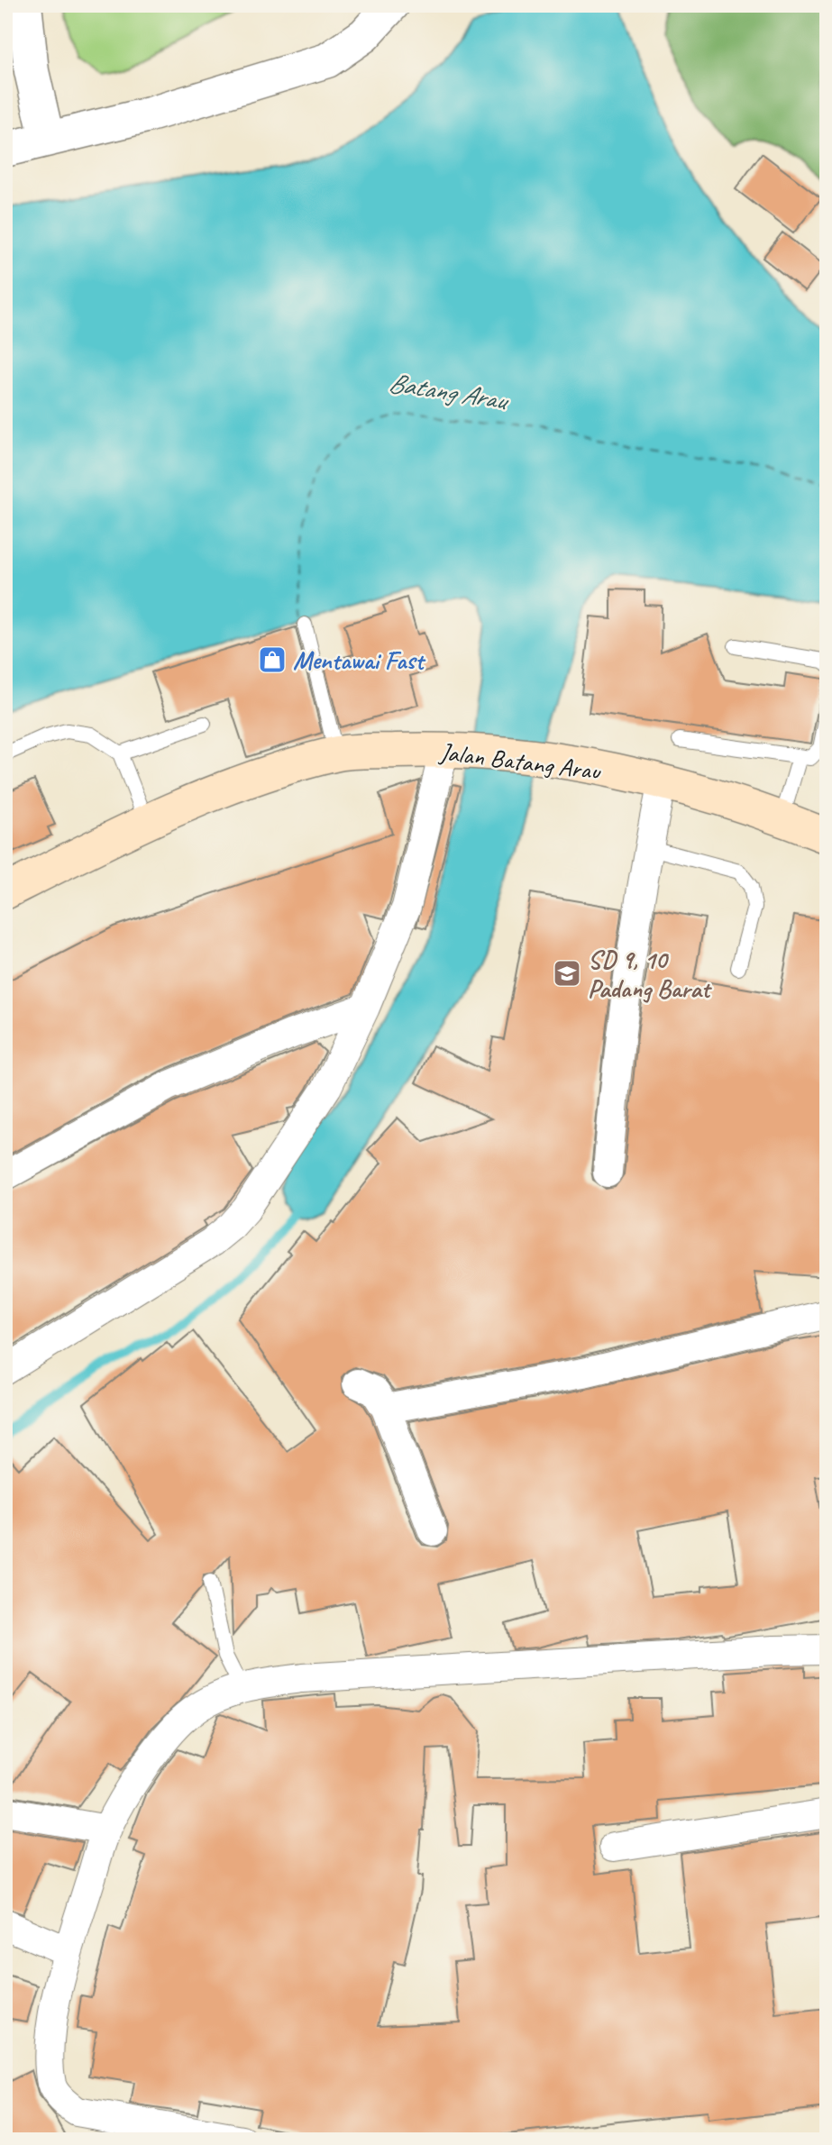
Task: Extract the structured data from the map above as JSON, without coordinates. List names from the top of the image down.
{
  "streets": {
    "main road": ["Jalan Batang Arau"]
  },
  "water": ["Batang Arau"],
  "places": {
    "shop": ["Mentawai Fast"],
    "school or university": ["SD 9, 10 Padang Barat"]
  }
}
